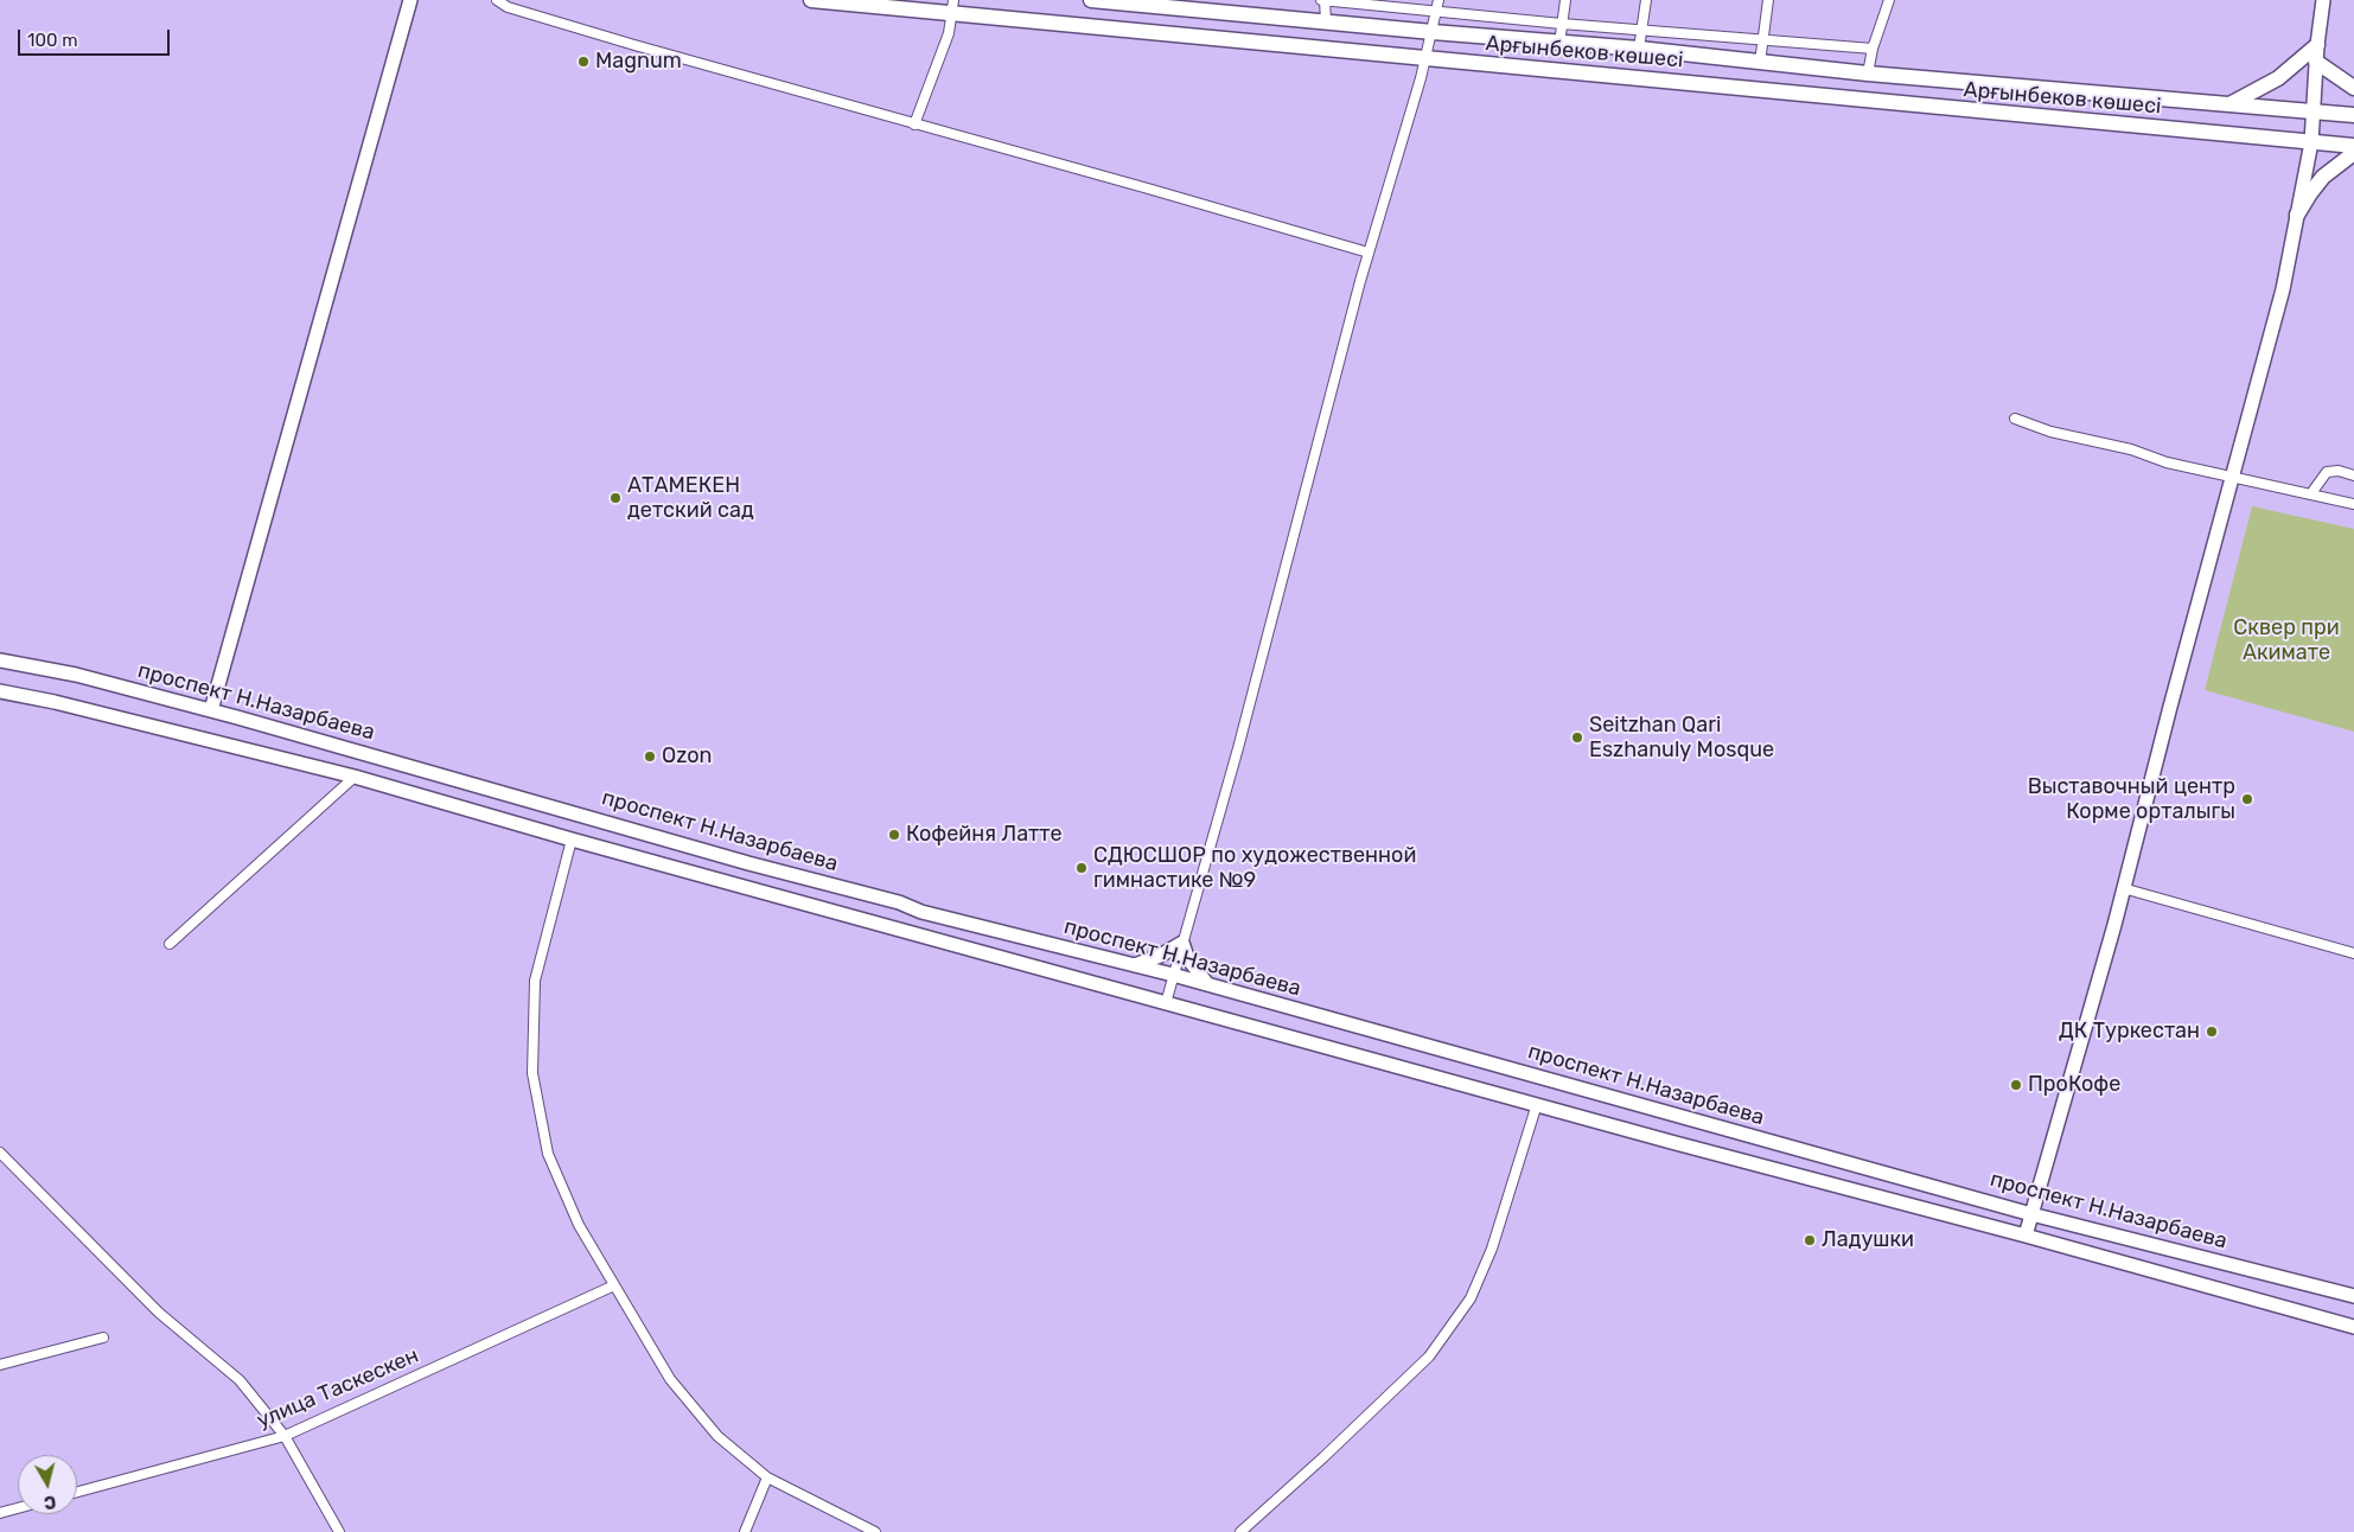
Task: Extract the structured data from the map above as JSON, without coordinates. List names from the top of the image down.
{
  "streets": {
    "main road": ["Арғынбеков көшесі", "проспект Н.Назарбаева"],
    "street": ["улица Таскескен"]
  },
  "parks": ["Сквер при Акимате"],
  "places": [
    "Magnum",
    "АТАМЕКЕН детский сад",
    "Seitzhan Qari Eszhanuly Mosque",
    "Ozon",
    "Выставочный центр Корме орталыгы",
    "Кофейня Латте",
    "СДЮСШОР по художественной гимнастике №9",
    "ДК Туркестан",
    "ПроКофе",
    "Ладушки"
  ],
  "scale_bar": "100 m",
  "north": "bottom"
}
